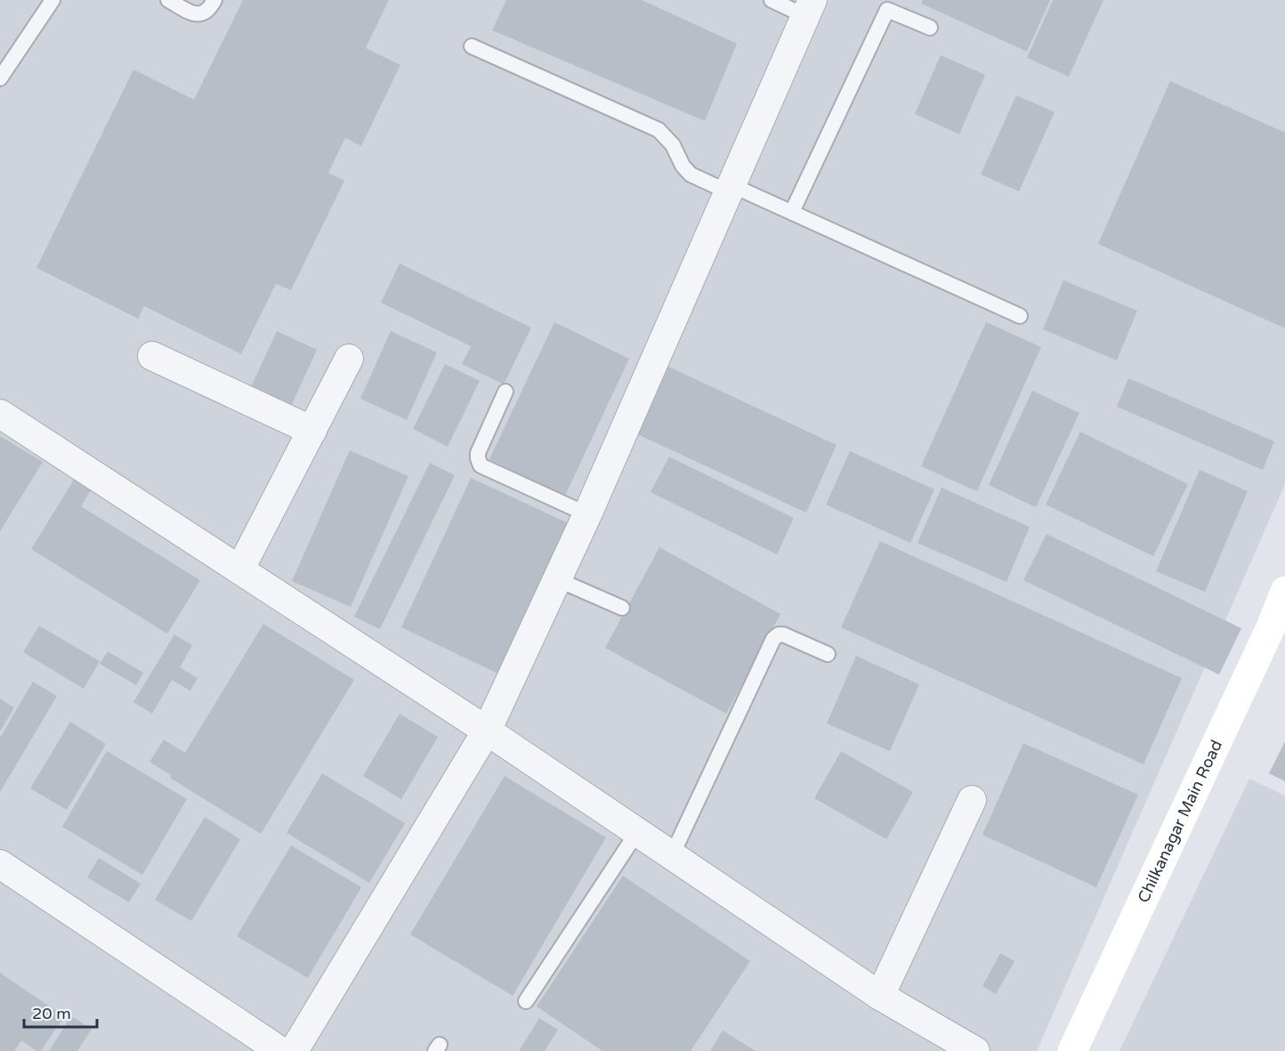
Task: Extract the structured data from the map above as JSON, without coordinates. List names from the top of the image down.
{
  "streets": {
    "main road": ["Chilkanagar Main Road"]
  },
  "scale_bar": "20 m"
}
